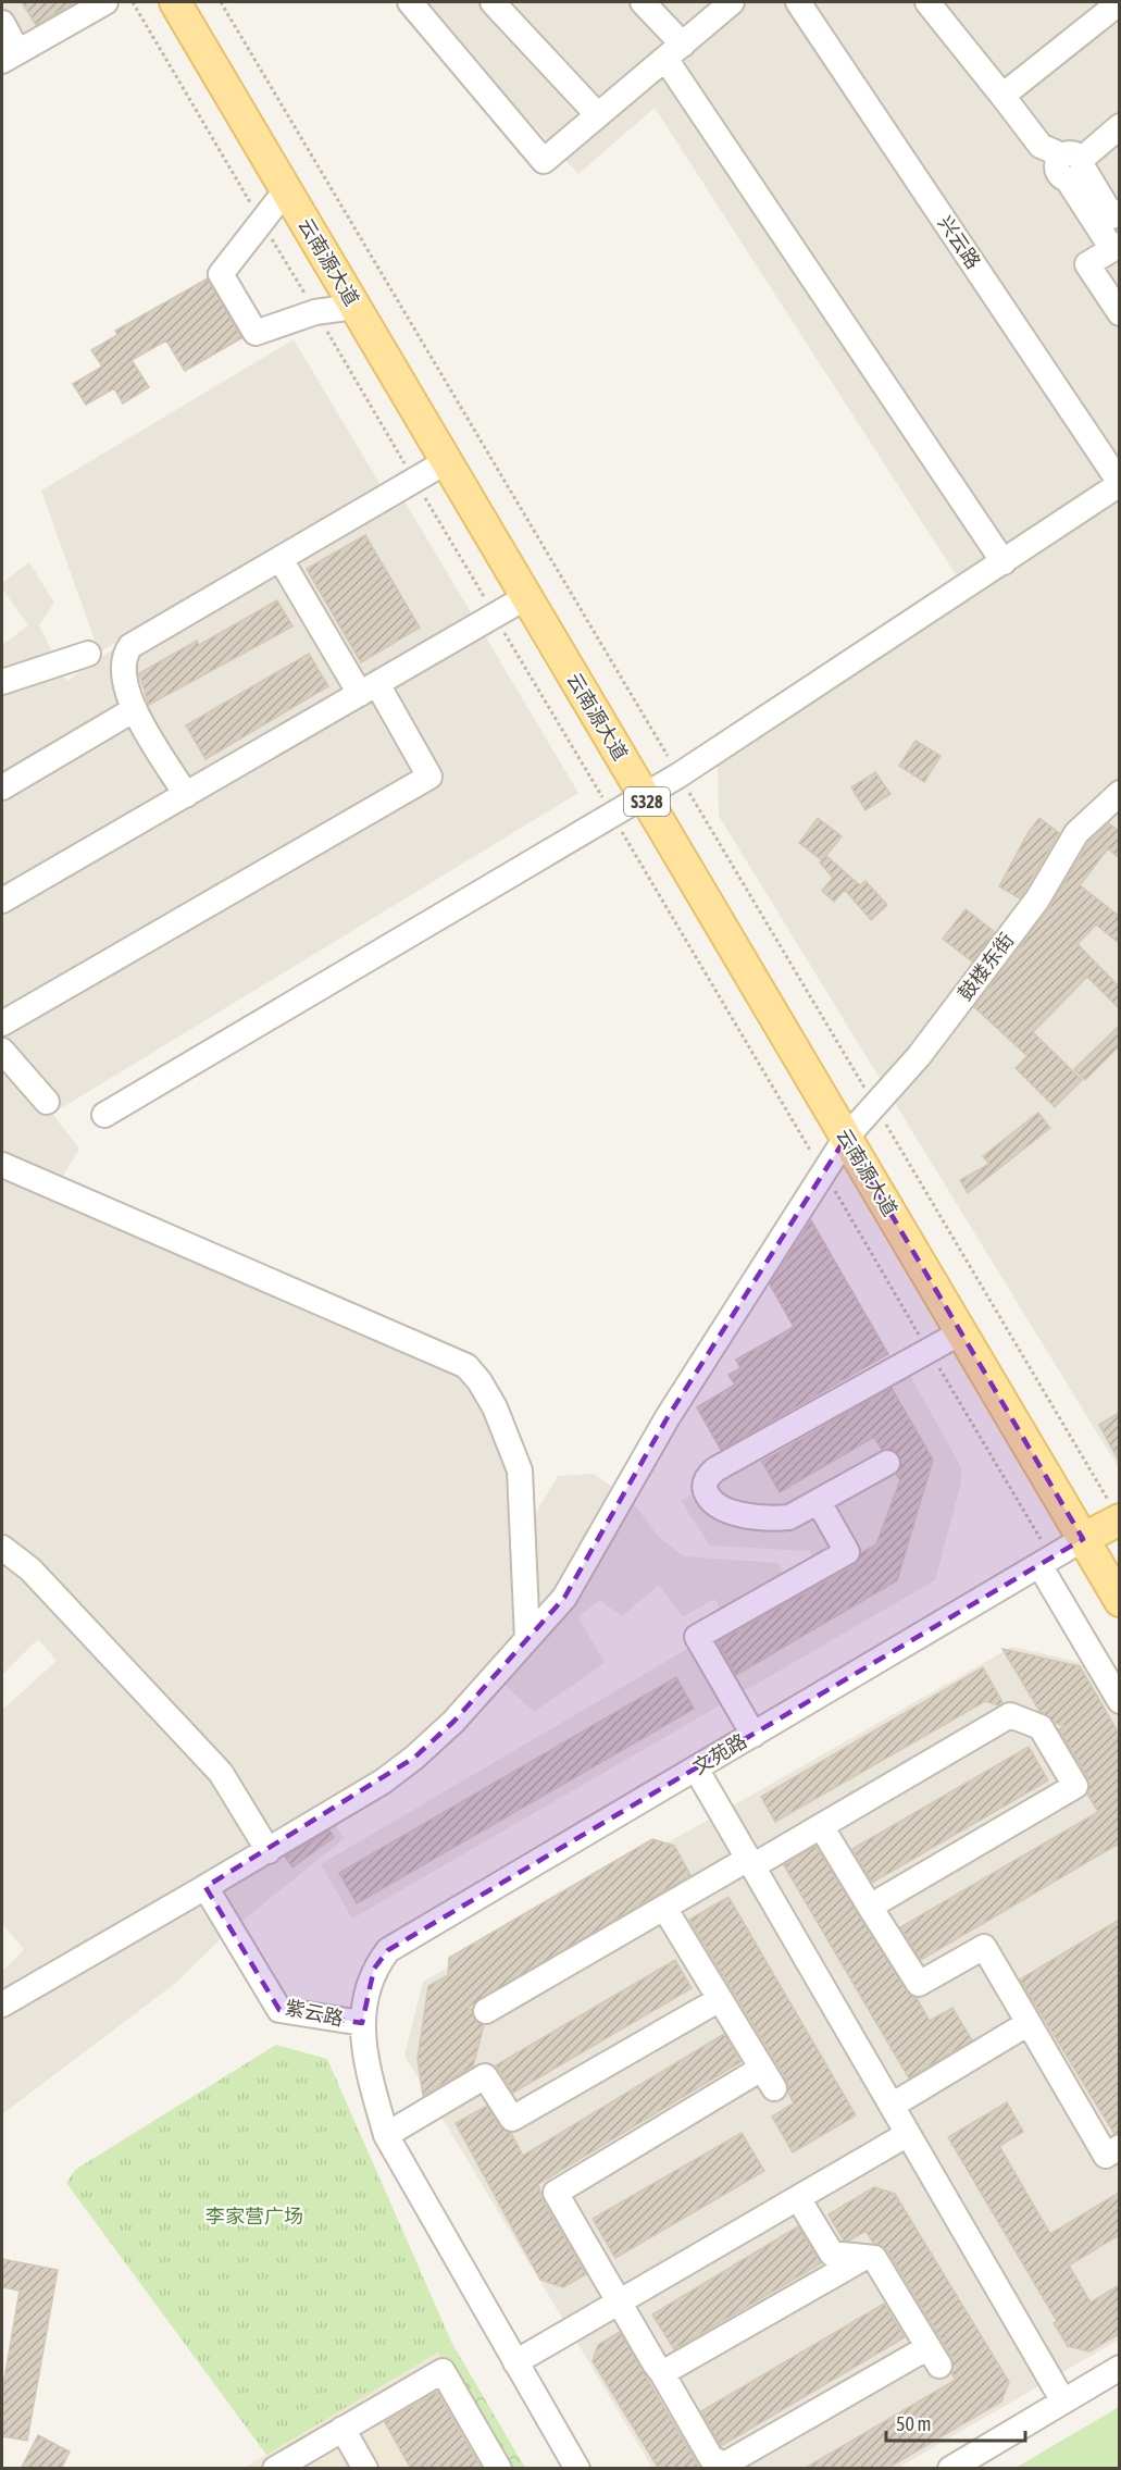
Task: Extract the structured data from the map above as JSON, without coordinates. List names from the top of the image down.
{
  "streets": {
    "main road": ["云南源大道", "S328", "文苑路"],
    "street": ["兴云路", "鼓楼东街", "紫云路"]
  },
  "crossings": [
    ["云南源大道", "鼓楼东街"],
    ["云南源大道", "文苑路"],
    ["文苑路", "紫云路"]
  ],
  "parks": ["李家营广场"],
  "scale_bar": "50 m"
}
